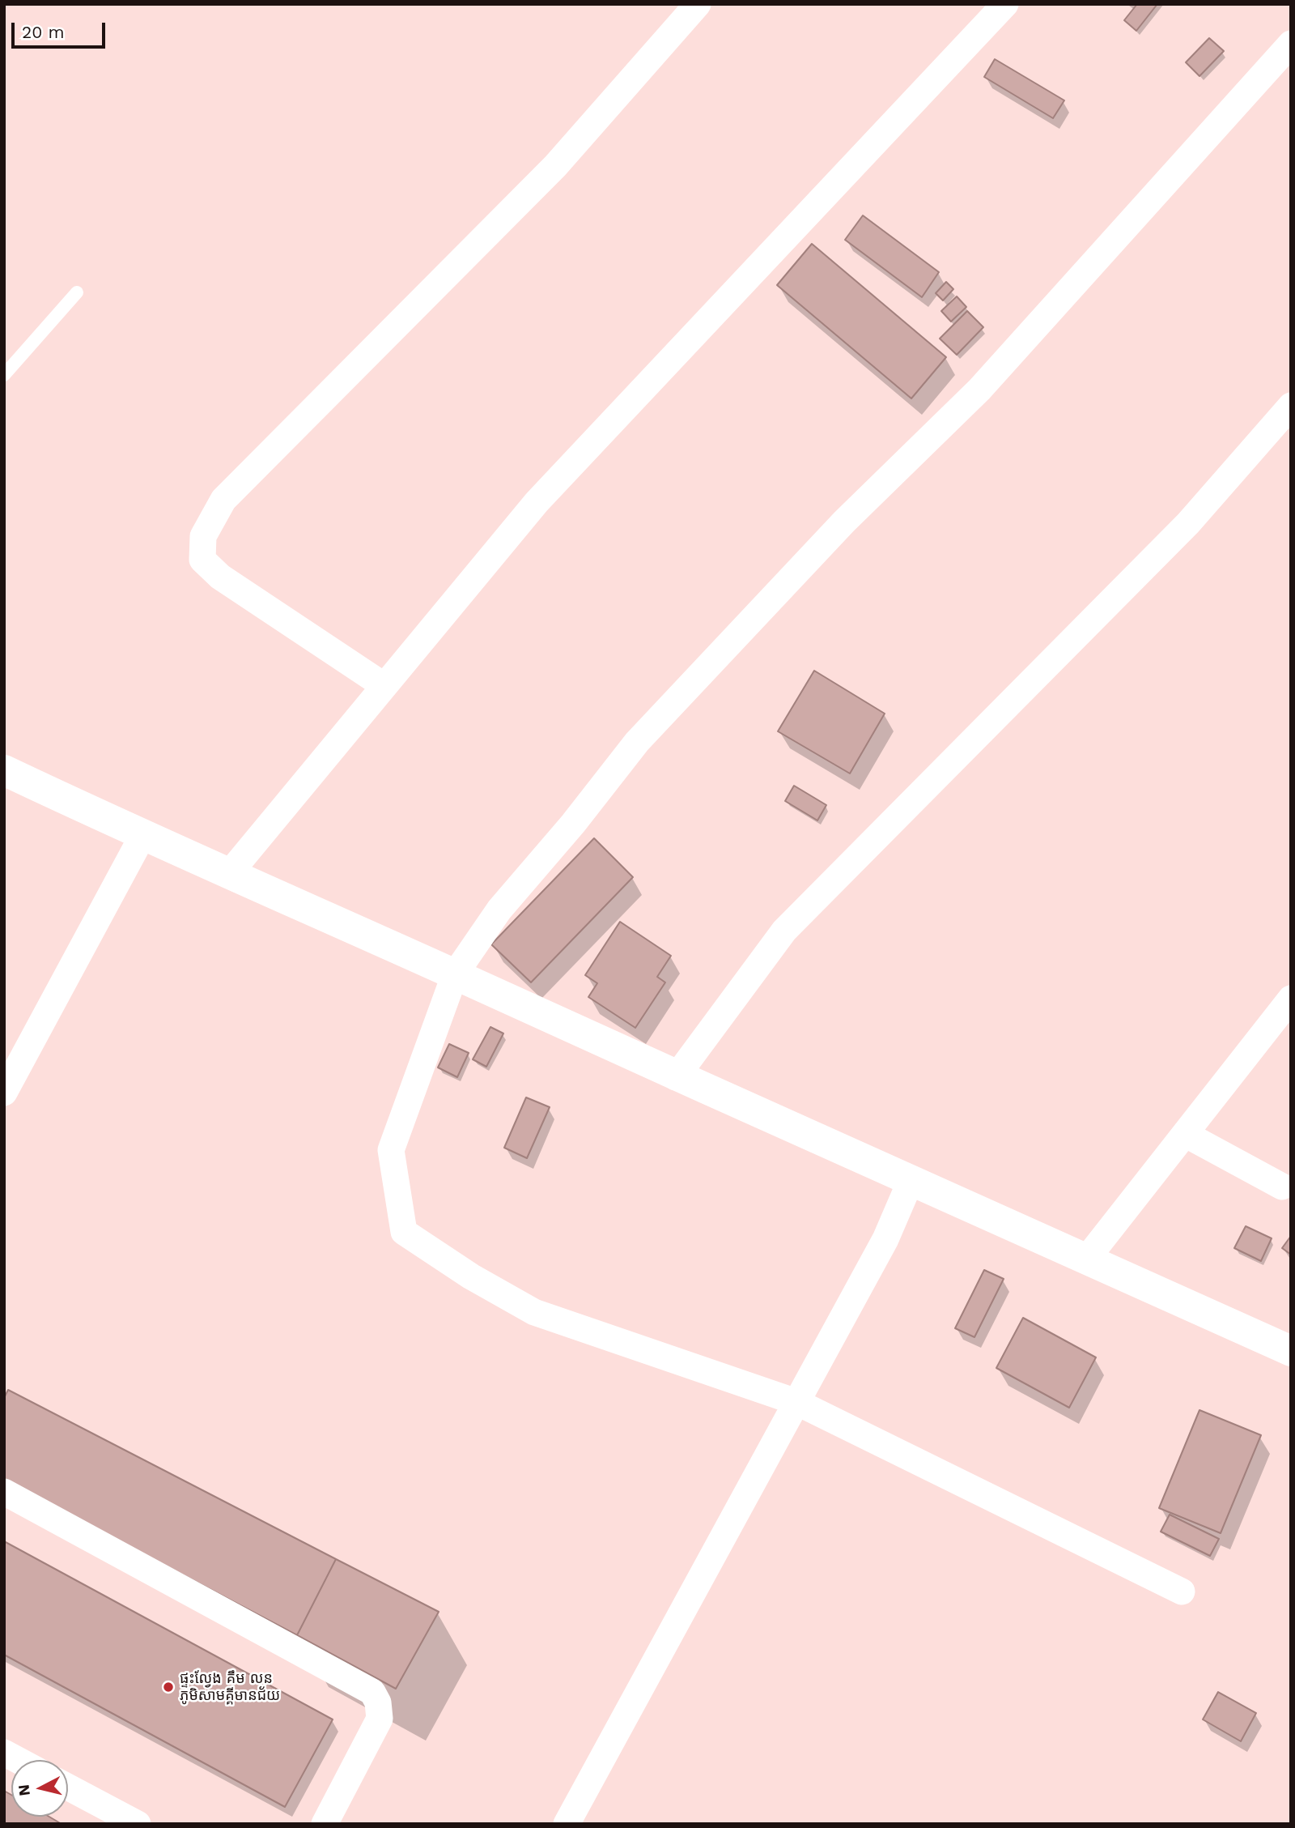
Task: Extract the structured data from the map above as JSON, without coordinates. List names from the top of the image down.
{
  "places": ["ផ្ទះល្វែង គឹម លន ភូមិសាមគ្គីមានជ័យ"],
  "scale_bar": "20 m",
  "north": "left"
}
